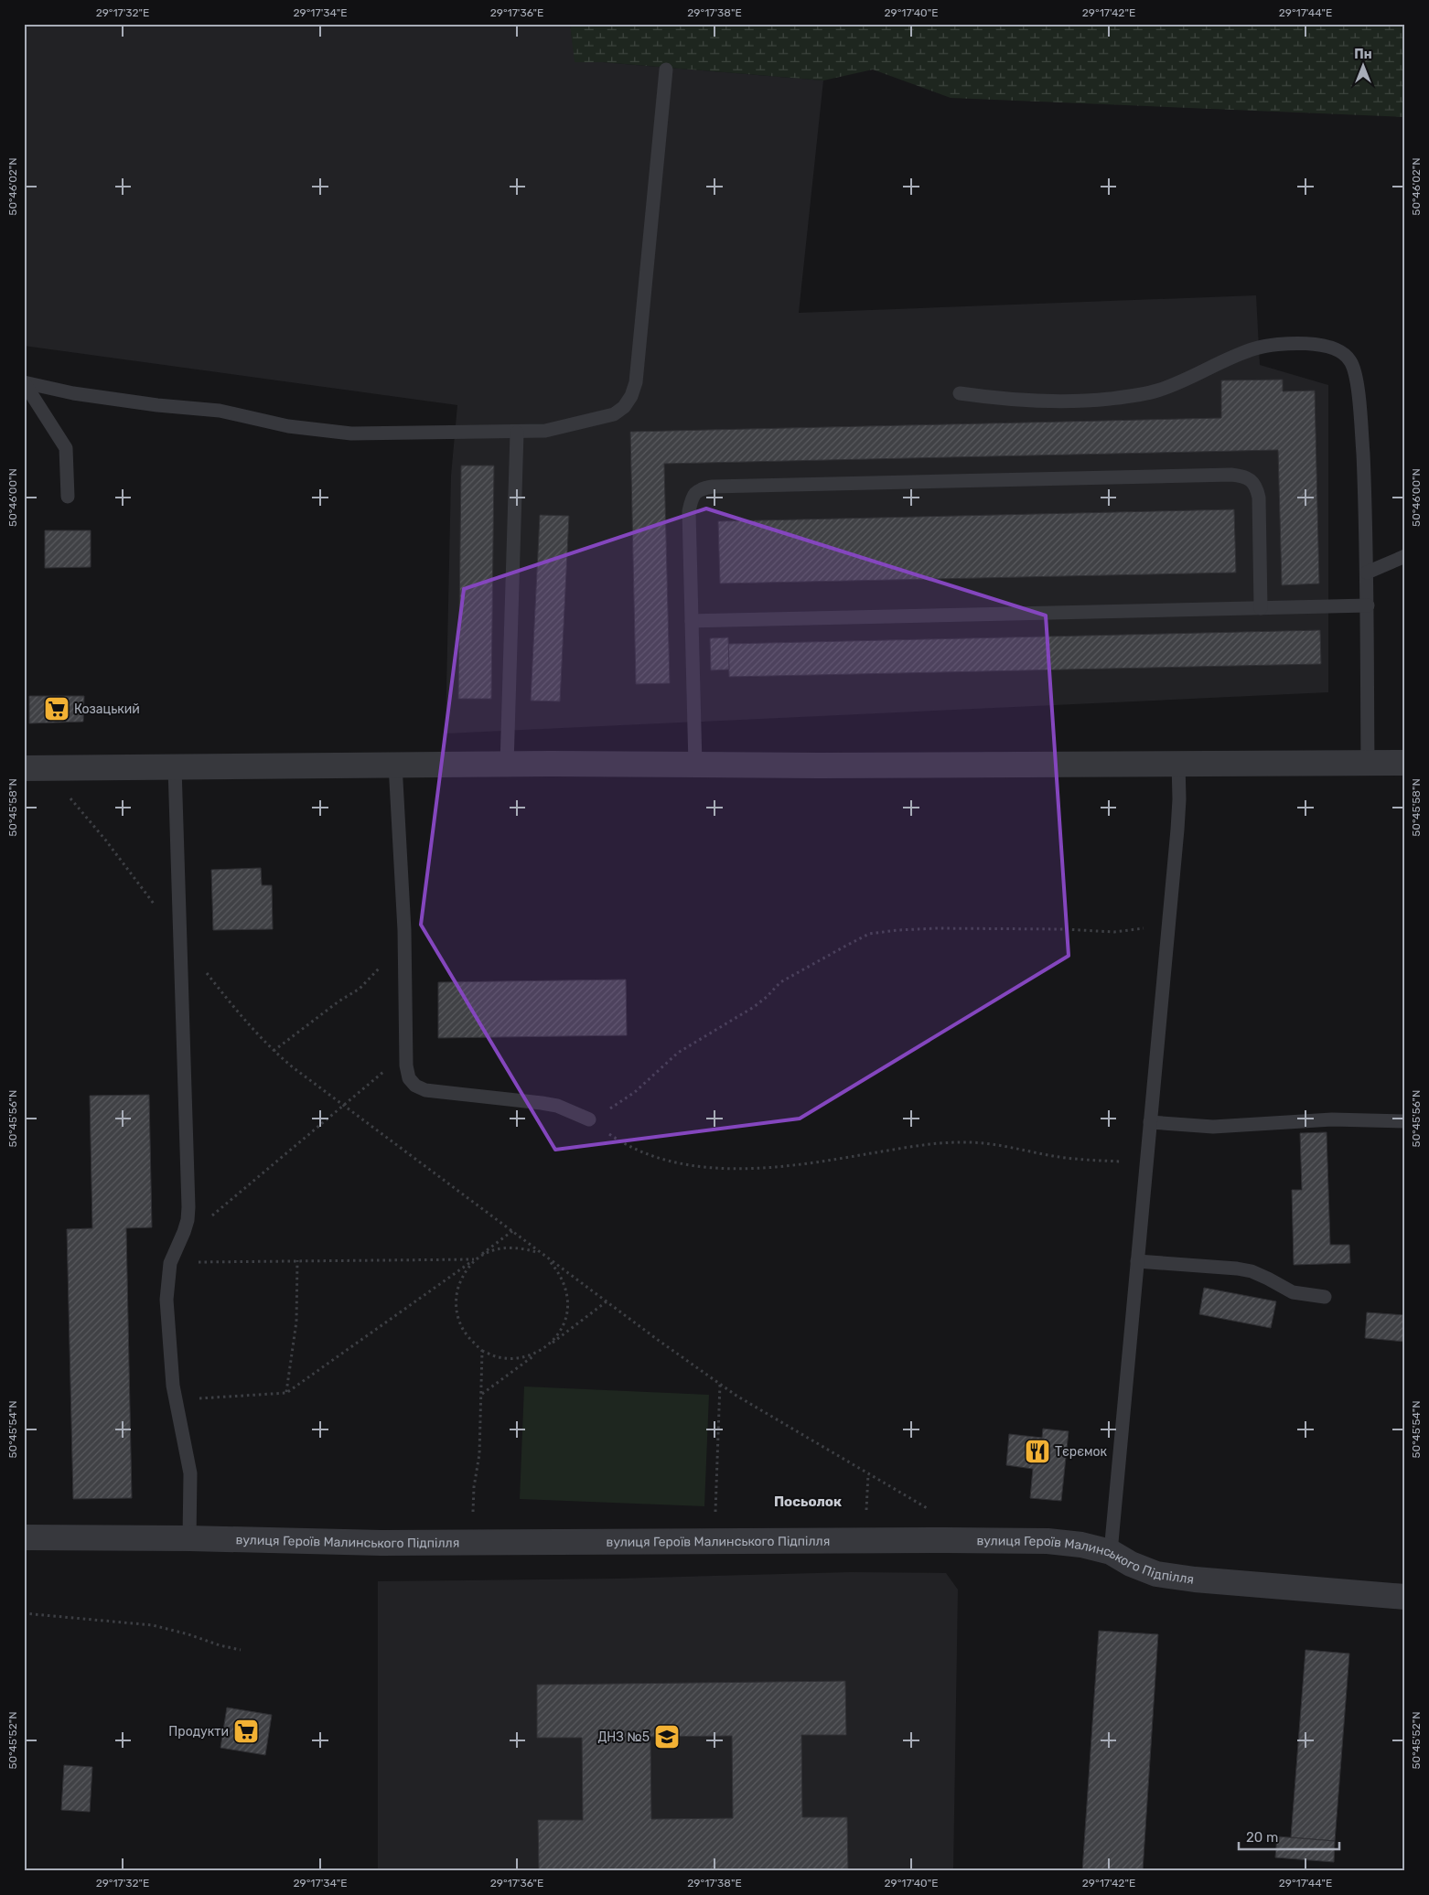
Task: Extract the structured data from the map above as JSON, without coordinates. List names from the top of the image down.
{
  "streets": {
    "street": ["вулиця Героїв Малинського Підпілля"]
  },
  "districts": ["Посьолок"],
  "places": {
    "supermarket": ["Козацький", "Продукти"],
    "restaurant": ["Тєрємок"],
    "school or university": ["ДНЗ №5"]
  },
  "scale_bar": "20 m",
  "north": "top",
  "coordinates": [
    "29°17'32\"E",
    "29°17'34\"E",
    "29°17'36\"E",
    "29°17'38\"E",
    "29°17'40\"E",
    "29°17'42\"E",
    "29°17'44\"E",
    "50°46'02\"N",
    "50°46'00\"N",
    "50°45'58\"N",
    "50°45'56\"N",
    "50°45'54\"N",
    "50°45'52\"N"
  ]
}
